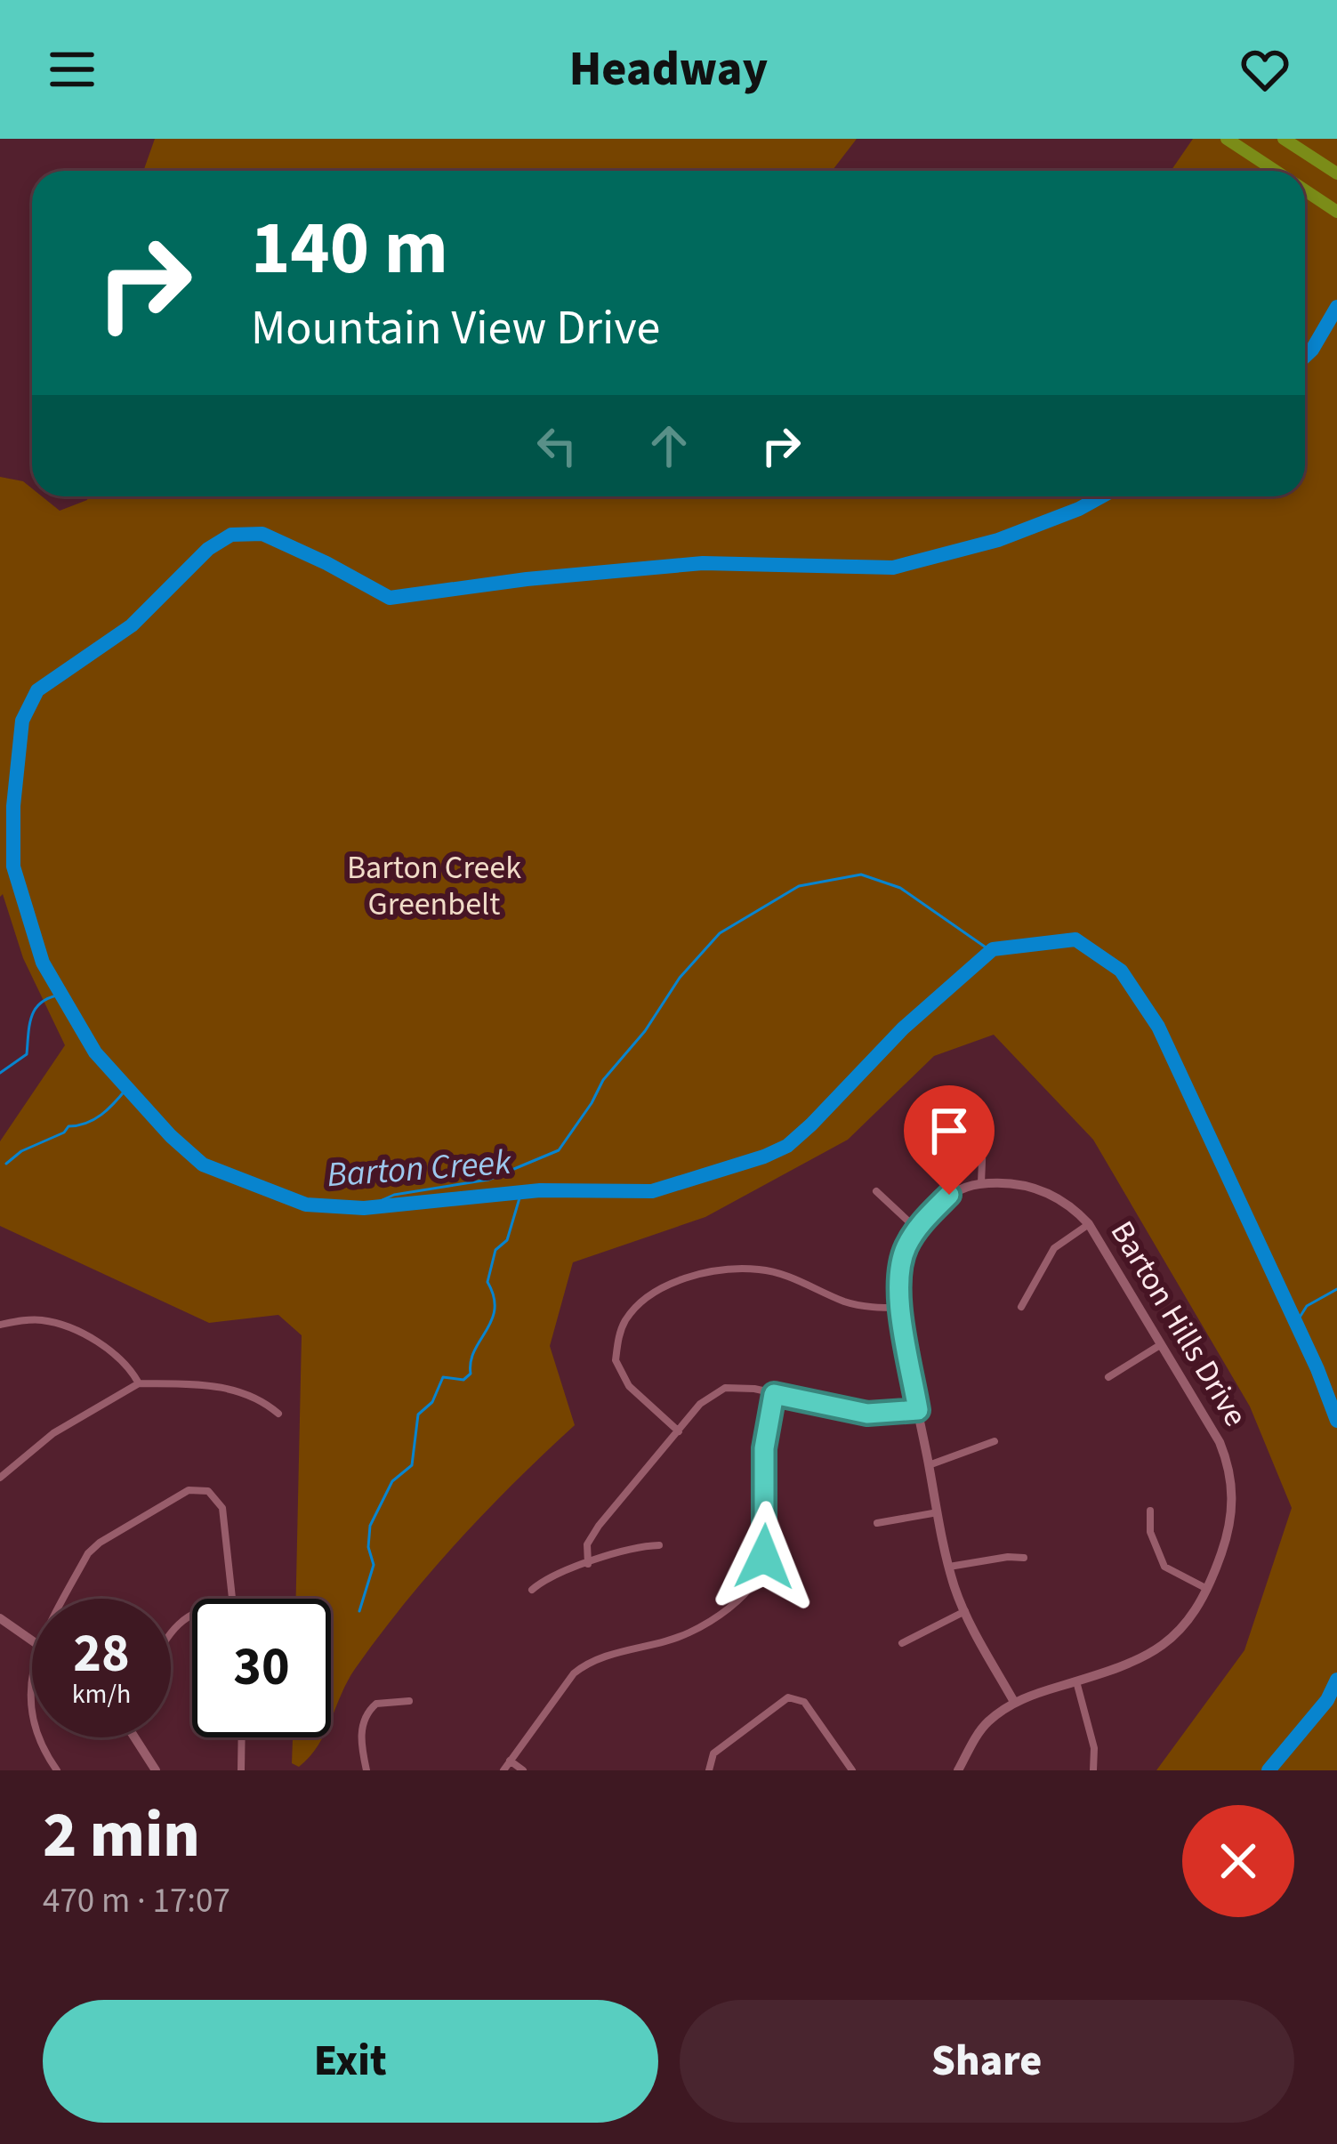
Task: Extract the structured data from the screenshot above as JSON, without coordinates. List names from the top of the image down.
{
  "streets": {
    "street": ["Barton Hills Drive"]
  },
  "water": ["Barton Creek"],
  "parks": ["Barton Creek Greenbelt"],
  "page": {
    "header": "Headway",
    "turn": ["140 m", "Mountain View Drive"],
    "speed": "28 km/h",
    "limit": "30",
    "heading": ["2 min", "470 m · 17:07"],
    "buttons": ["Exit", "Share"]
  }
}
